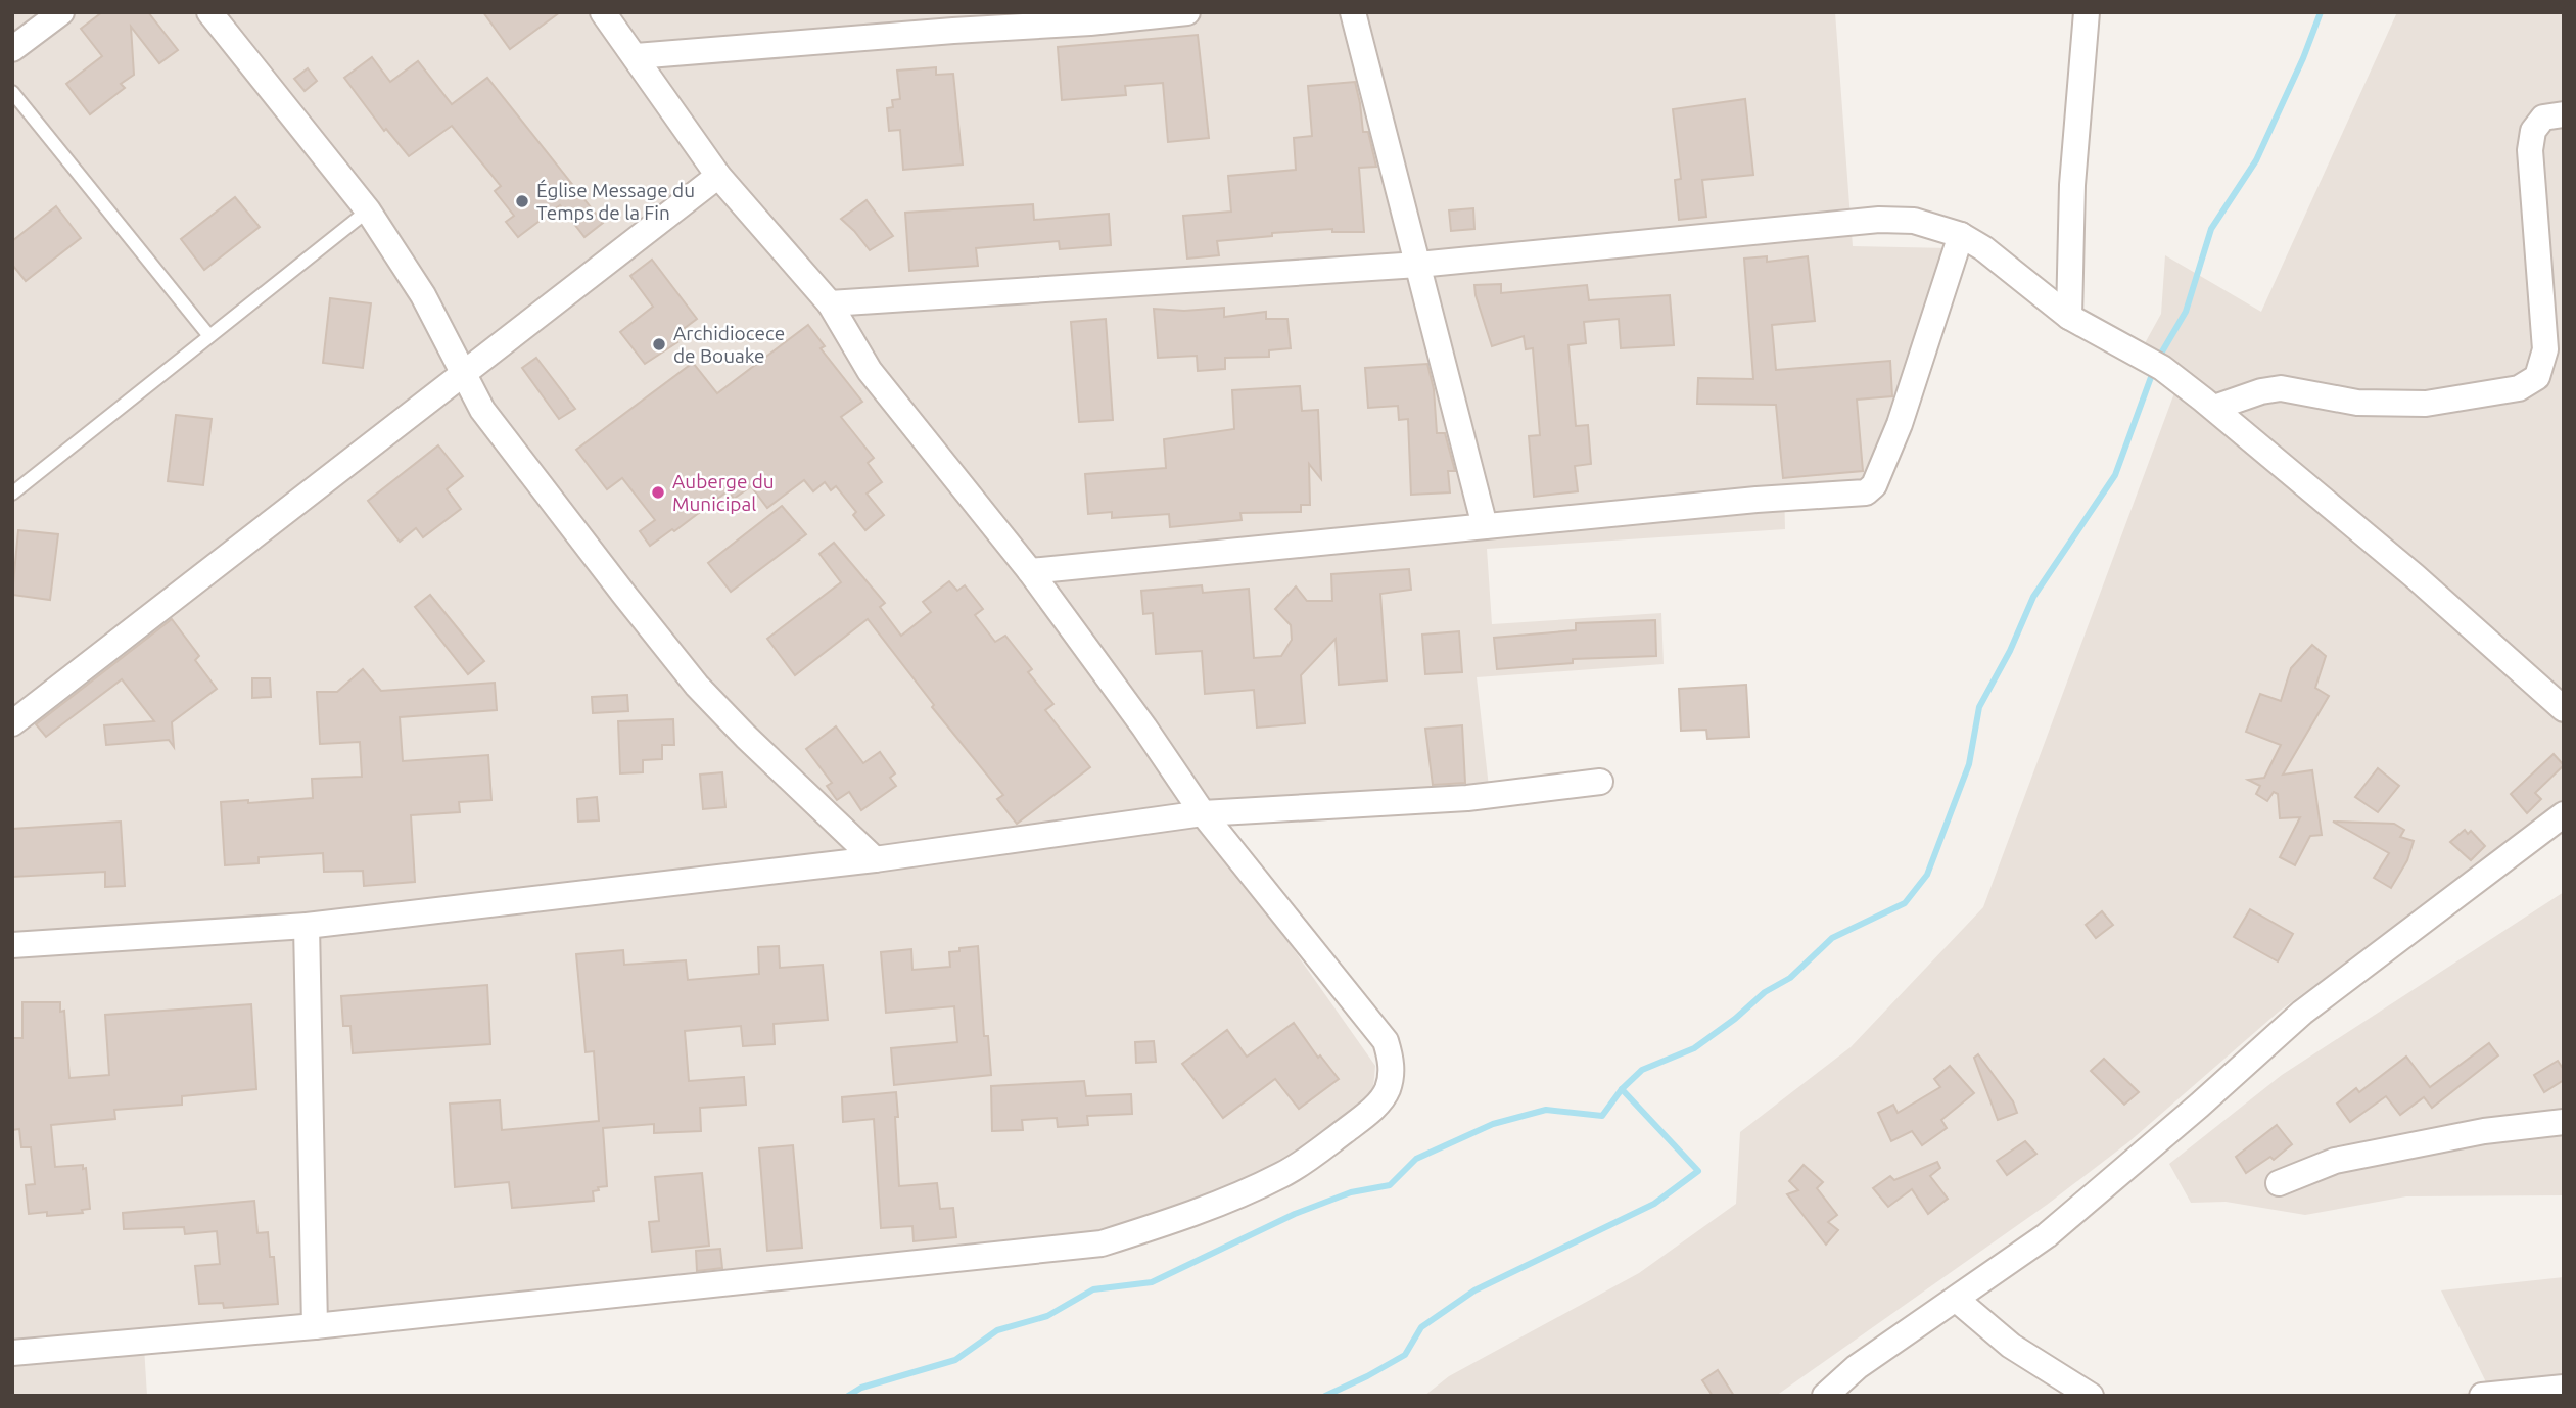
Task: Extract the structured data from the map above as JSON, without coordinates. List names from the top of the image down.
{
  "places": ["Église Message du Temps de la Fin", "Archidiocece de Bouake", "Auberge du Municipal"]
}
